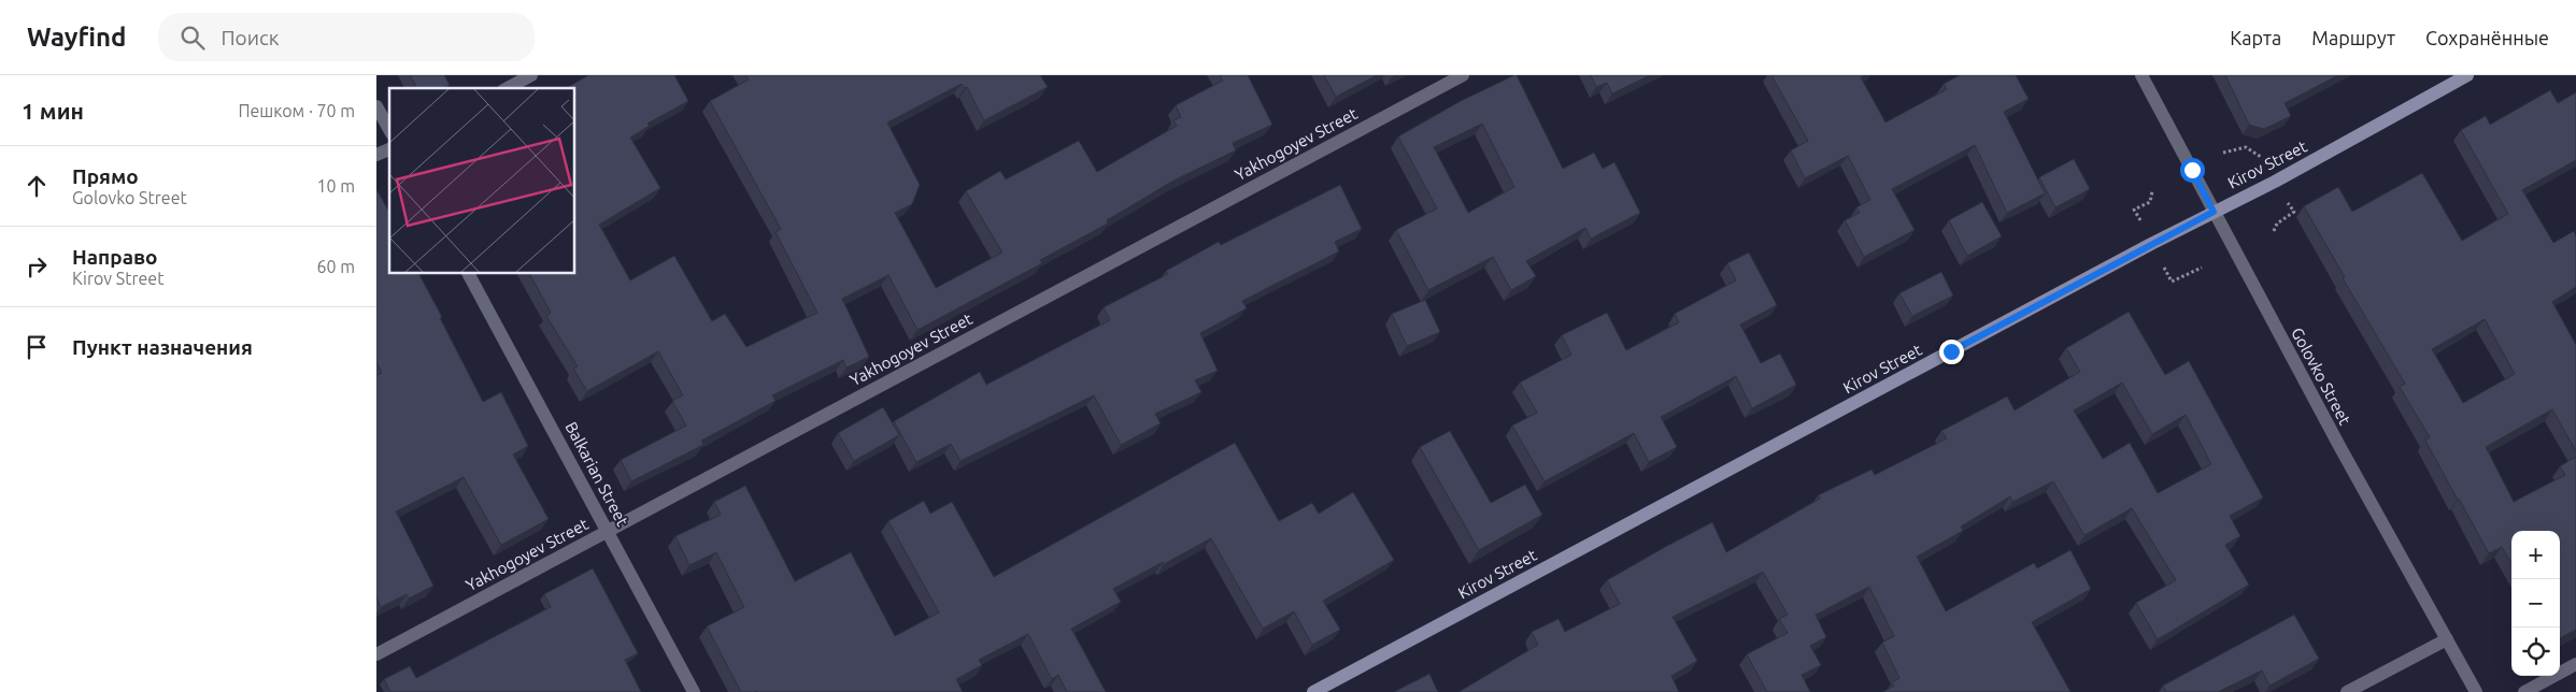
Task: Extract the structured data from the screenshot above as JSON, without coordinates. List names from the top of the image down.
{
  "streets": {
    "main road": ["Kirov Street"],
    "street": ["Yakhogoyev Street", "Golovko Street", "Balkarian Street"]
  },
  "crossings": [
    ["Yakhogoyev Street", "Balkarian Street"],
    ["Kirov Street", "Golovko Street"]
  ],
  "page": {
    "header": "Wayfind",
    "search": "Поиск",
    "nav": ["Карта", "Маршрут", "Сохранённые"],
    "heading": ["1 мин", "Пешком · 70 m"],
    "list": [
      ["Прямо", "Golovko Street", "10 m"],
      ["Направо", "Kirov Street", "60 m"],
      "Пункт назначения"
    ],
    "map_buttons": ["+", "−"]
  }
}
